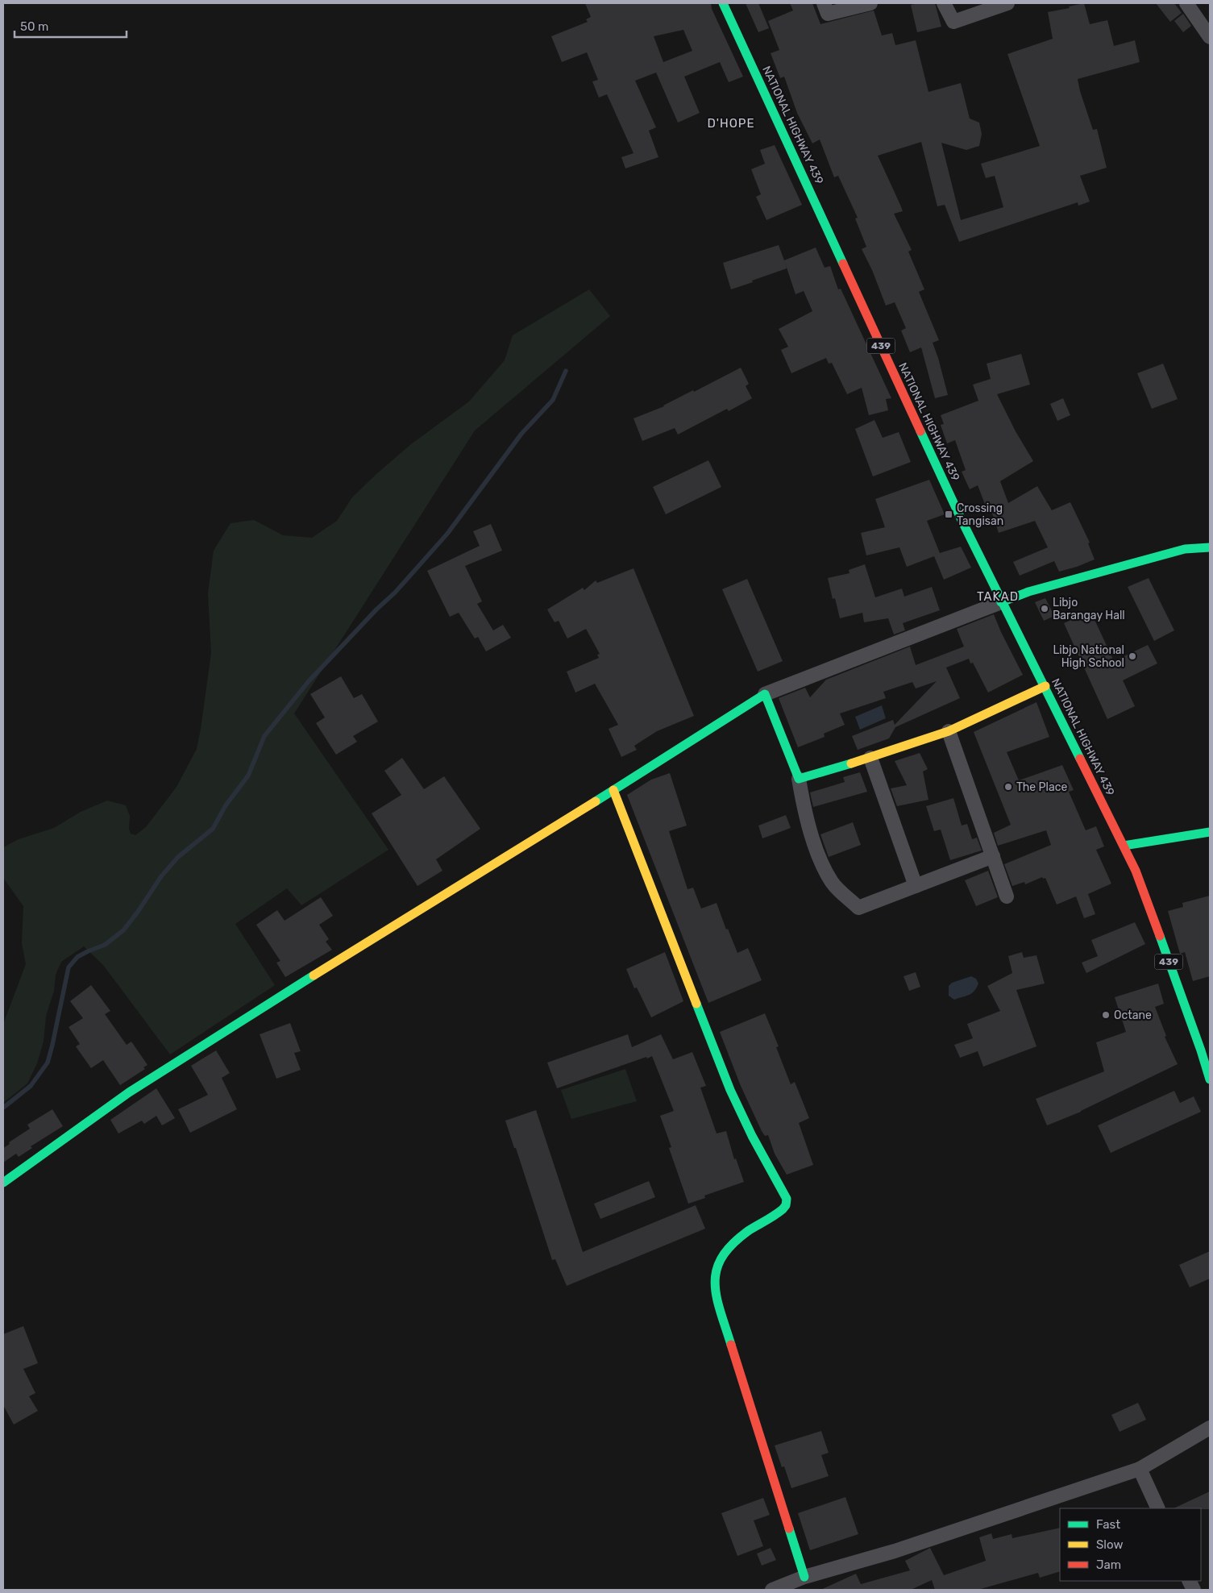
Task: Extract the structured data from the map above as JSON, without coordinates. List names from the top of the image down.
{
  "streets": {
    "street": ["NATIONAL HIGHWAY 439", "439"]
  },
  "crossings": [
    ["NATIONAL HIGHWAY 439", "439"]
  ],
  "districts": ["D'HOPE", "TAKAD"],
  "places": {
    "transit": ["Crossing Tangisan"],
    "other": [
      "Libjo Barangay Hall",
      "Libjo National High School",
      "The Place",
      "Octane"
    ]
  },
  "legend": ["Fast", "Slow", "Jam"],
  "scale_bar": "50 m"
}
